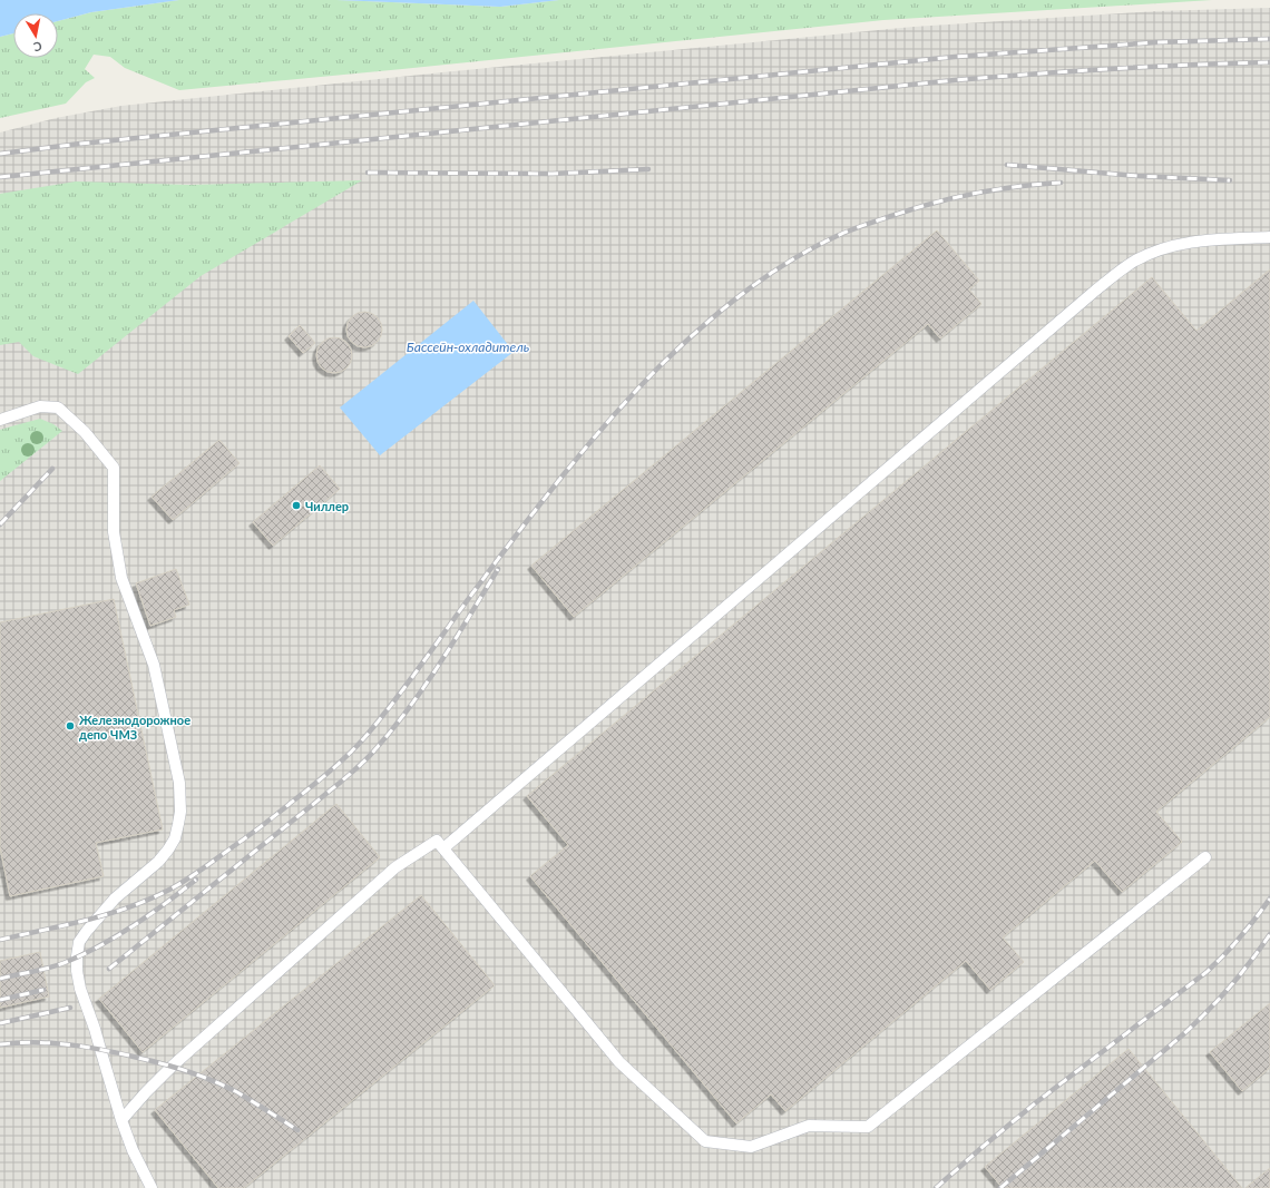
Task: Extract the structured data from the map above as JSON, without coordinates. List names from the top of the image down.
{
  "water": ["Бассейн-охладитель"],
  "places": ["Чиллер", "Железнодорожное депо ЧМЗ"],
  "north": "bottom"
}
